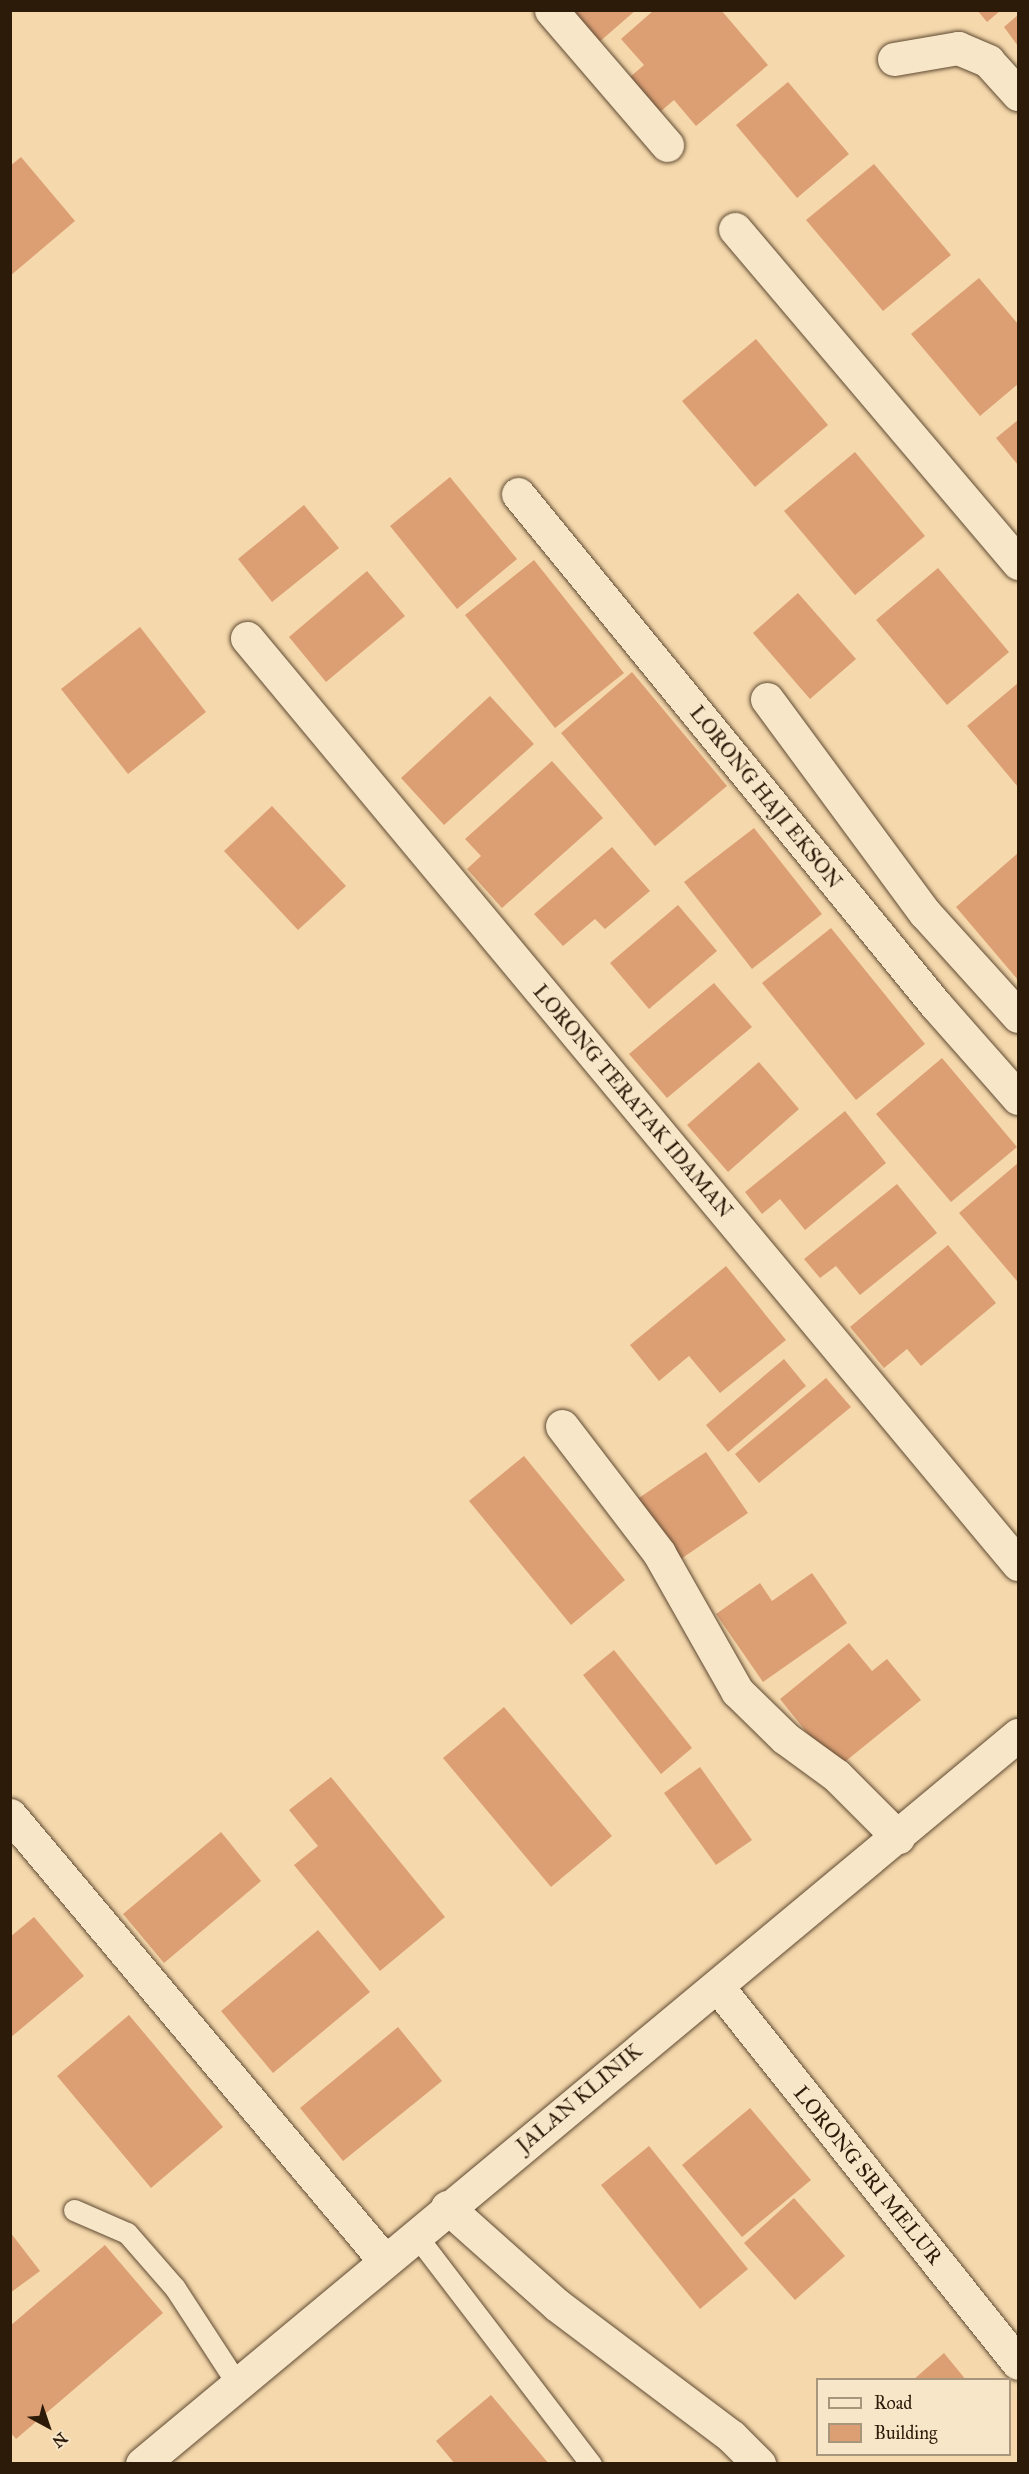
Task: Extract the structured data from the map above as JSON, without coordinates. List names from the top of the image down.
{
  "streets": {
    "street": [
      "LORONG HAJI EKSON",
      "LORONG TERATAK IDAMAN",
      "JALAN KLINIK",
      "LORONG SRI MELUR"
    ]
  },
  "crossings": [
    ["JALAN KLINIK", "LORONG SRI MELUR"]
  ],
  "legend": ["Road", "Building"],
  "north": "bottom right"
}
